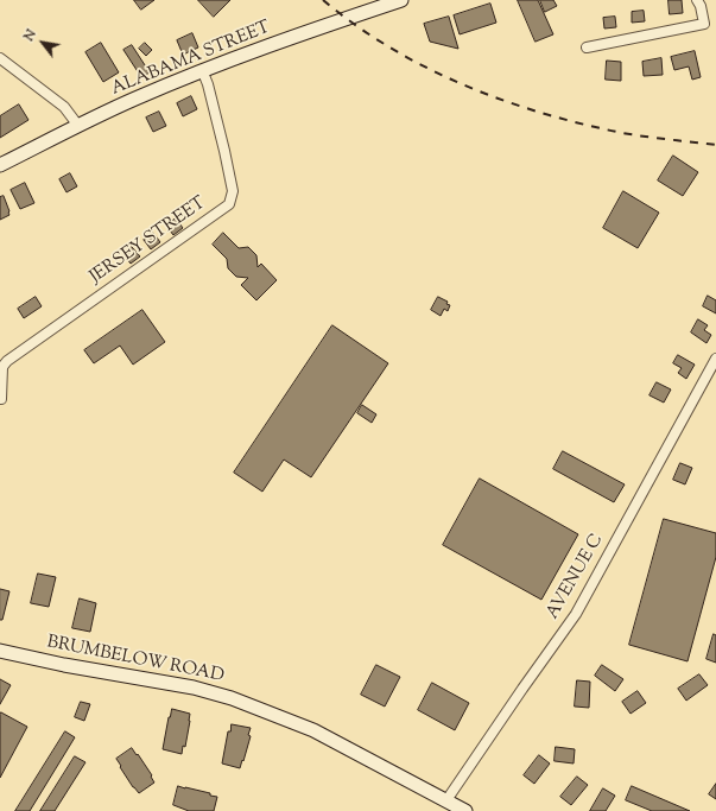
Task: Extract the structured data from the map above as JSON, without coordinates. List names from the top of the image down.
{
  "streets": {
    "street": [
      "ALABAMA STREET",
      "JERSEY STREET",
      "AVENUE C",
      "BRUMBELOW ROAD"
    ]
  },
  "crossings": [
    ["ALABAMA STREET", "JERSEY STREET"],
    ["AVENUE C", "BRUMBELOW ROAD"]
  ],
  "north": "top left"
}
